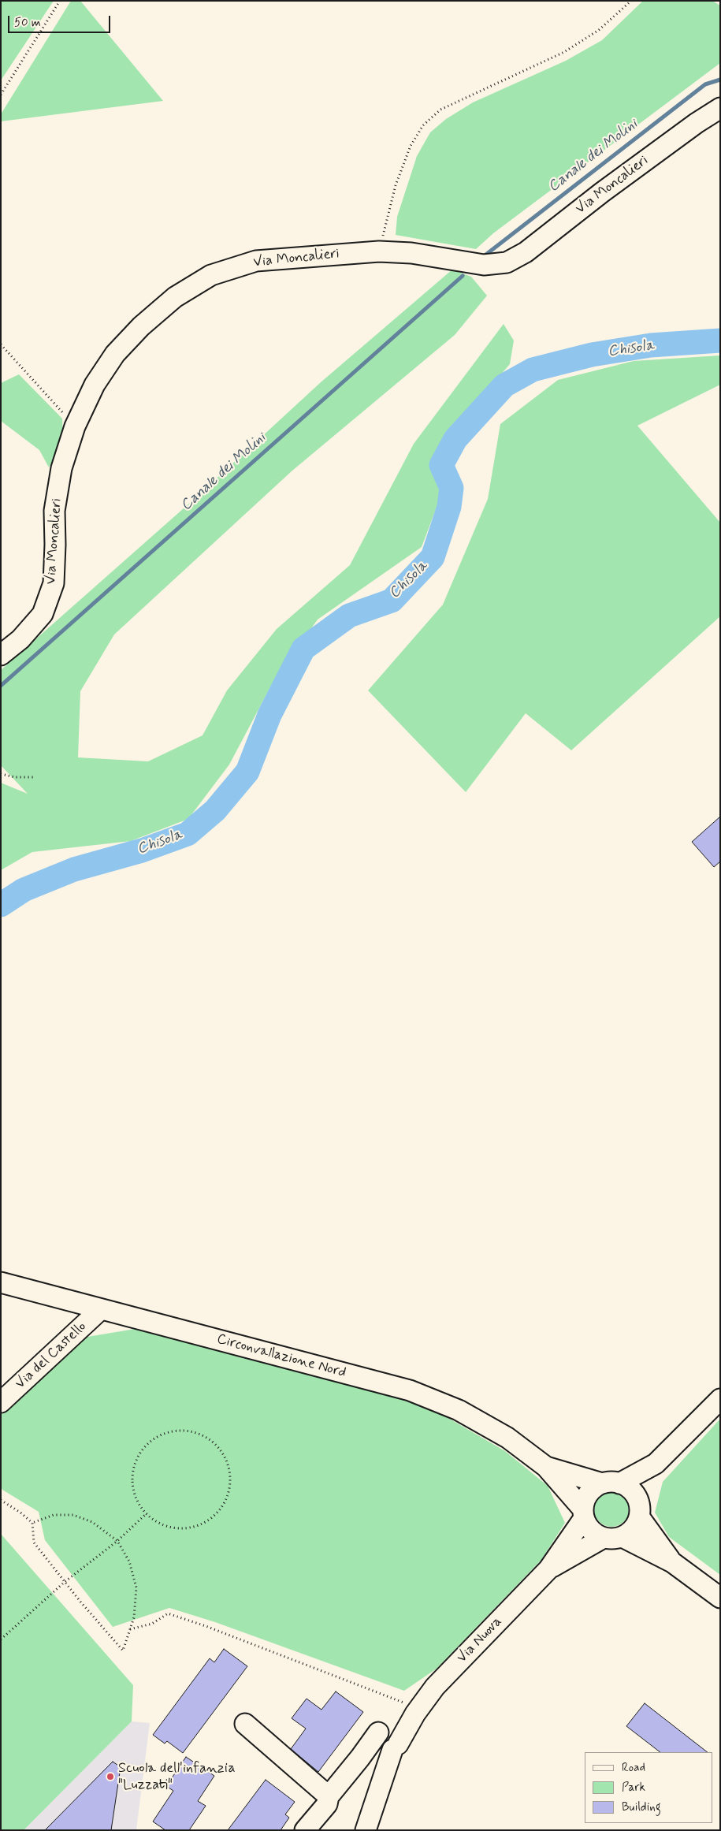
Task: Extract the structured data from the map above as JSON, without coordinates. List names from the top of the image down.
{
  "streets": {
    "street": [
      "Via Moncalieri",
      "Via del Castello",
      "Circonvallazione Nord",
      "Via Nuova"
    ]
  },
  "crossings": [
    ["Via del Castello", "Circonvallazione Nord"],
    ["Circonvallazione Nord", "Via Nuova"]
  ],
  "water": ["Canale dei Molini", "Chisola"],
  "places": ["Scuola dell'infanzia \"Luzzati\""],
  "legend": ["Road", "Park", "Building"],
  "scale_bar": "50 m"
}
